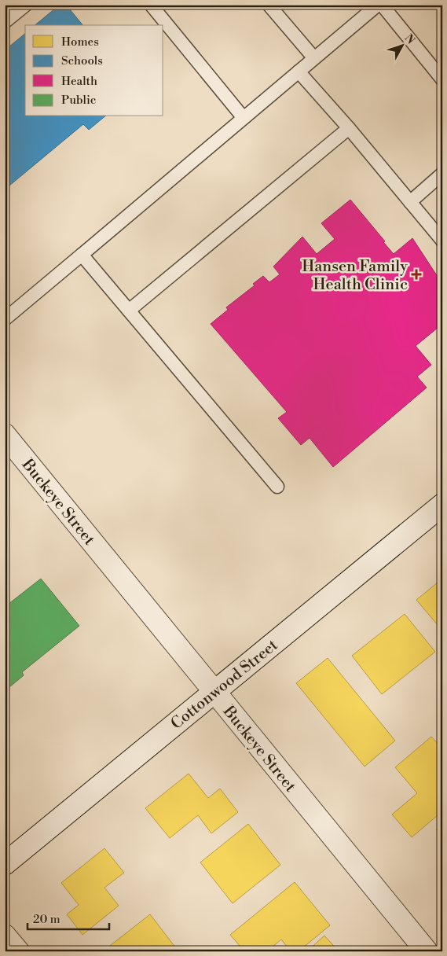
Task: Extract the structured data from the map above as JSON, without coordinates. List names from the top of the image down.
{
  "streets": {
    "street": ["Buckeye Street", "Cottonwood Street"]
  },
  "crossings": [
    ["Buckeye Street", "Cottonwood Street"]
  ],
  "places": {
    "health": ["Hansen Family Health Clinic"]
  },
  "legend": [
    "Homes",
    "Schools",
    "Health",
    "Public"
  ],
  "scale_bar": "20 m",
  "north": "top right"
}
